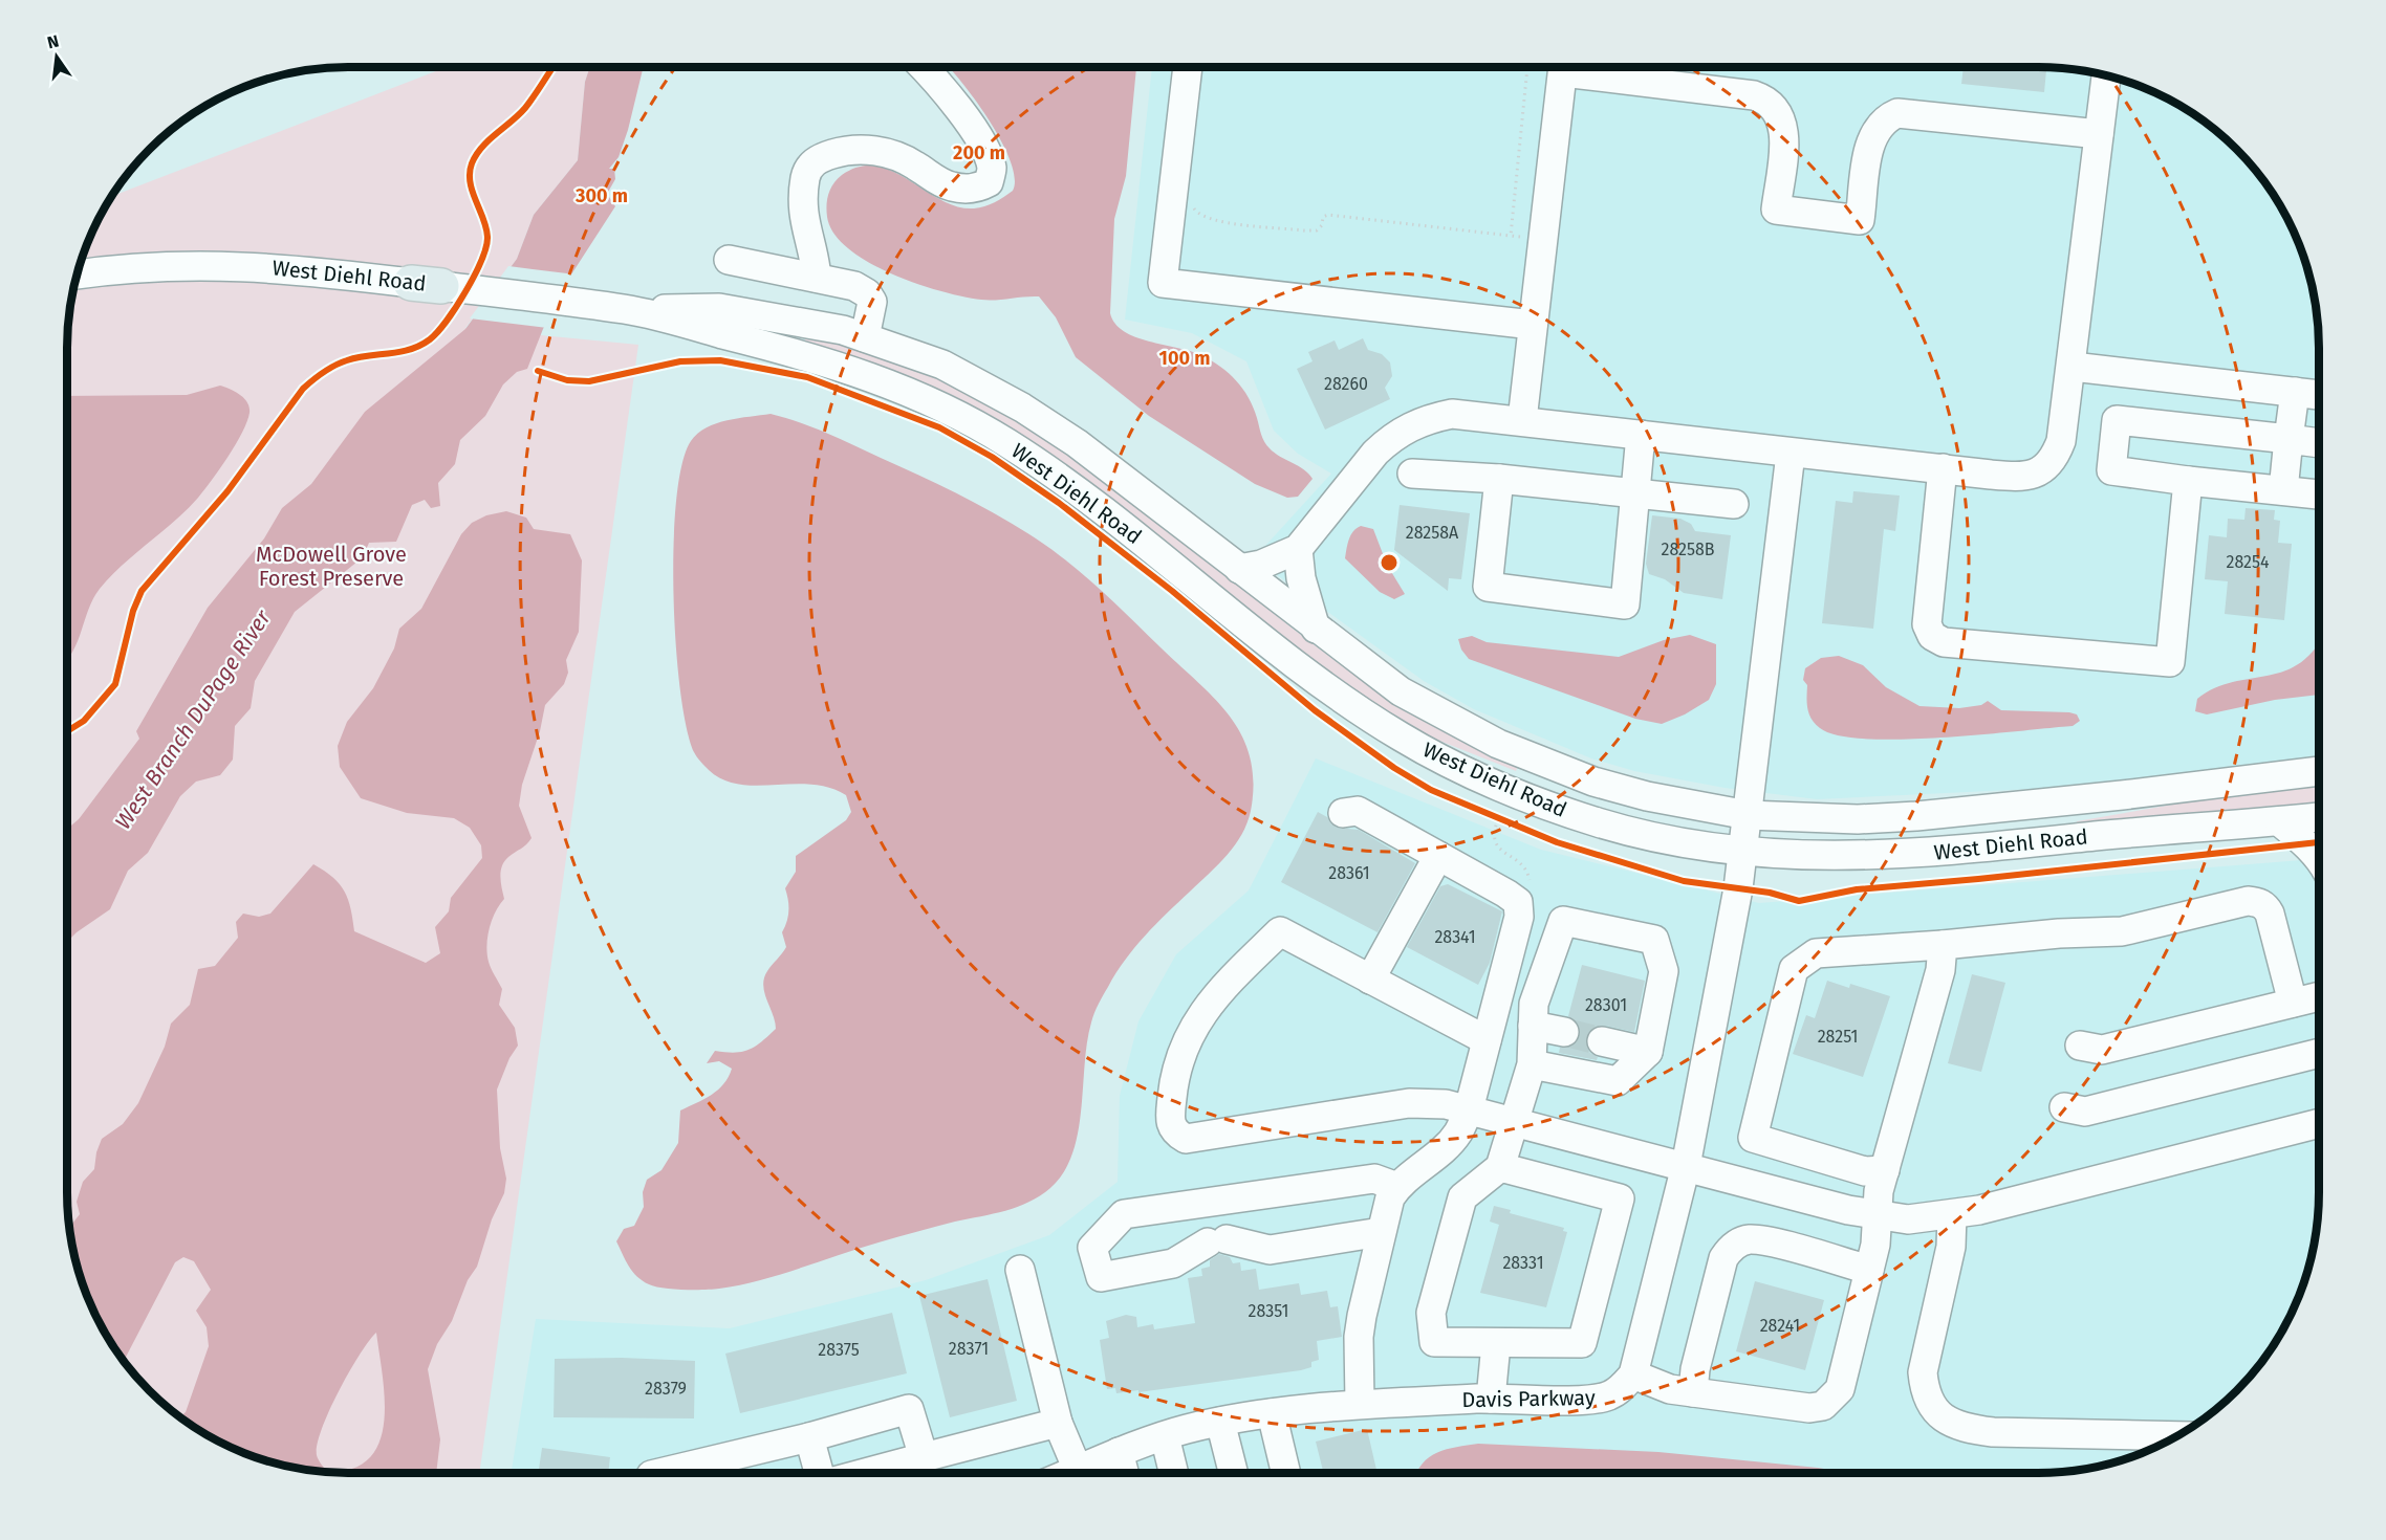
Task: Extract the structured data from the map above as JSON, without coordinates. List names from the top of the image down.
{
  "streets": {
    "street": ["West Diehl Road", "Davis Parkway"]
  },
  "water": ["West Branch DuPage River"],
  "parks": ["McDowell Grove Forest Preserve"],
  "house_numbers": [
    "28260",
    "28258A",
    "28258B",
    "28254",
    "28361",
    "28341",
    "28301",
    "28251",
    "28331",
    "28351",
    "28241",
    "28371",
    "28375",
    "28379"
  ],
  "north": "top",
  "rings": ["200 m", "300 m", "100 m"]
}
